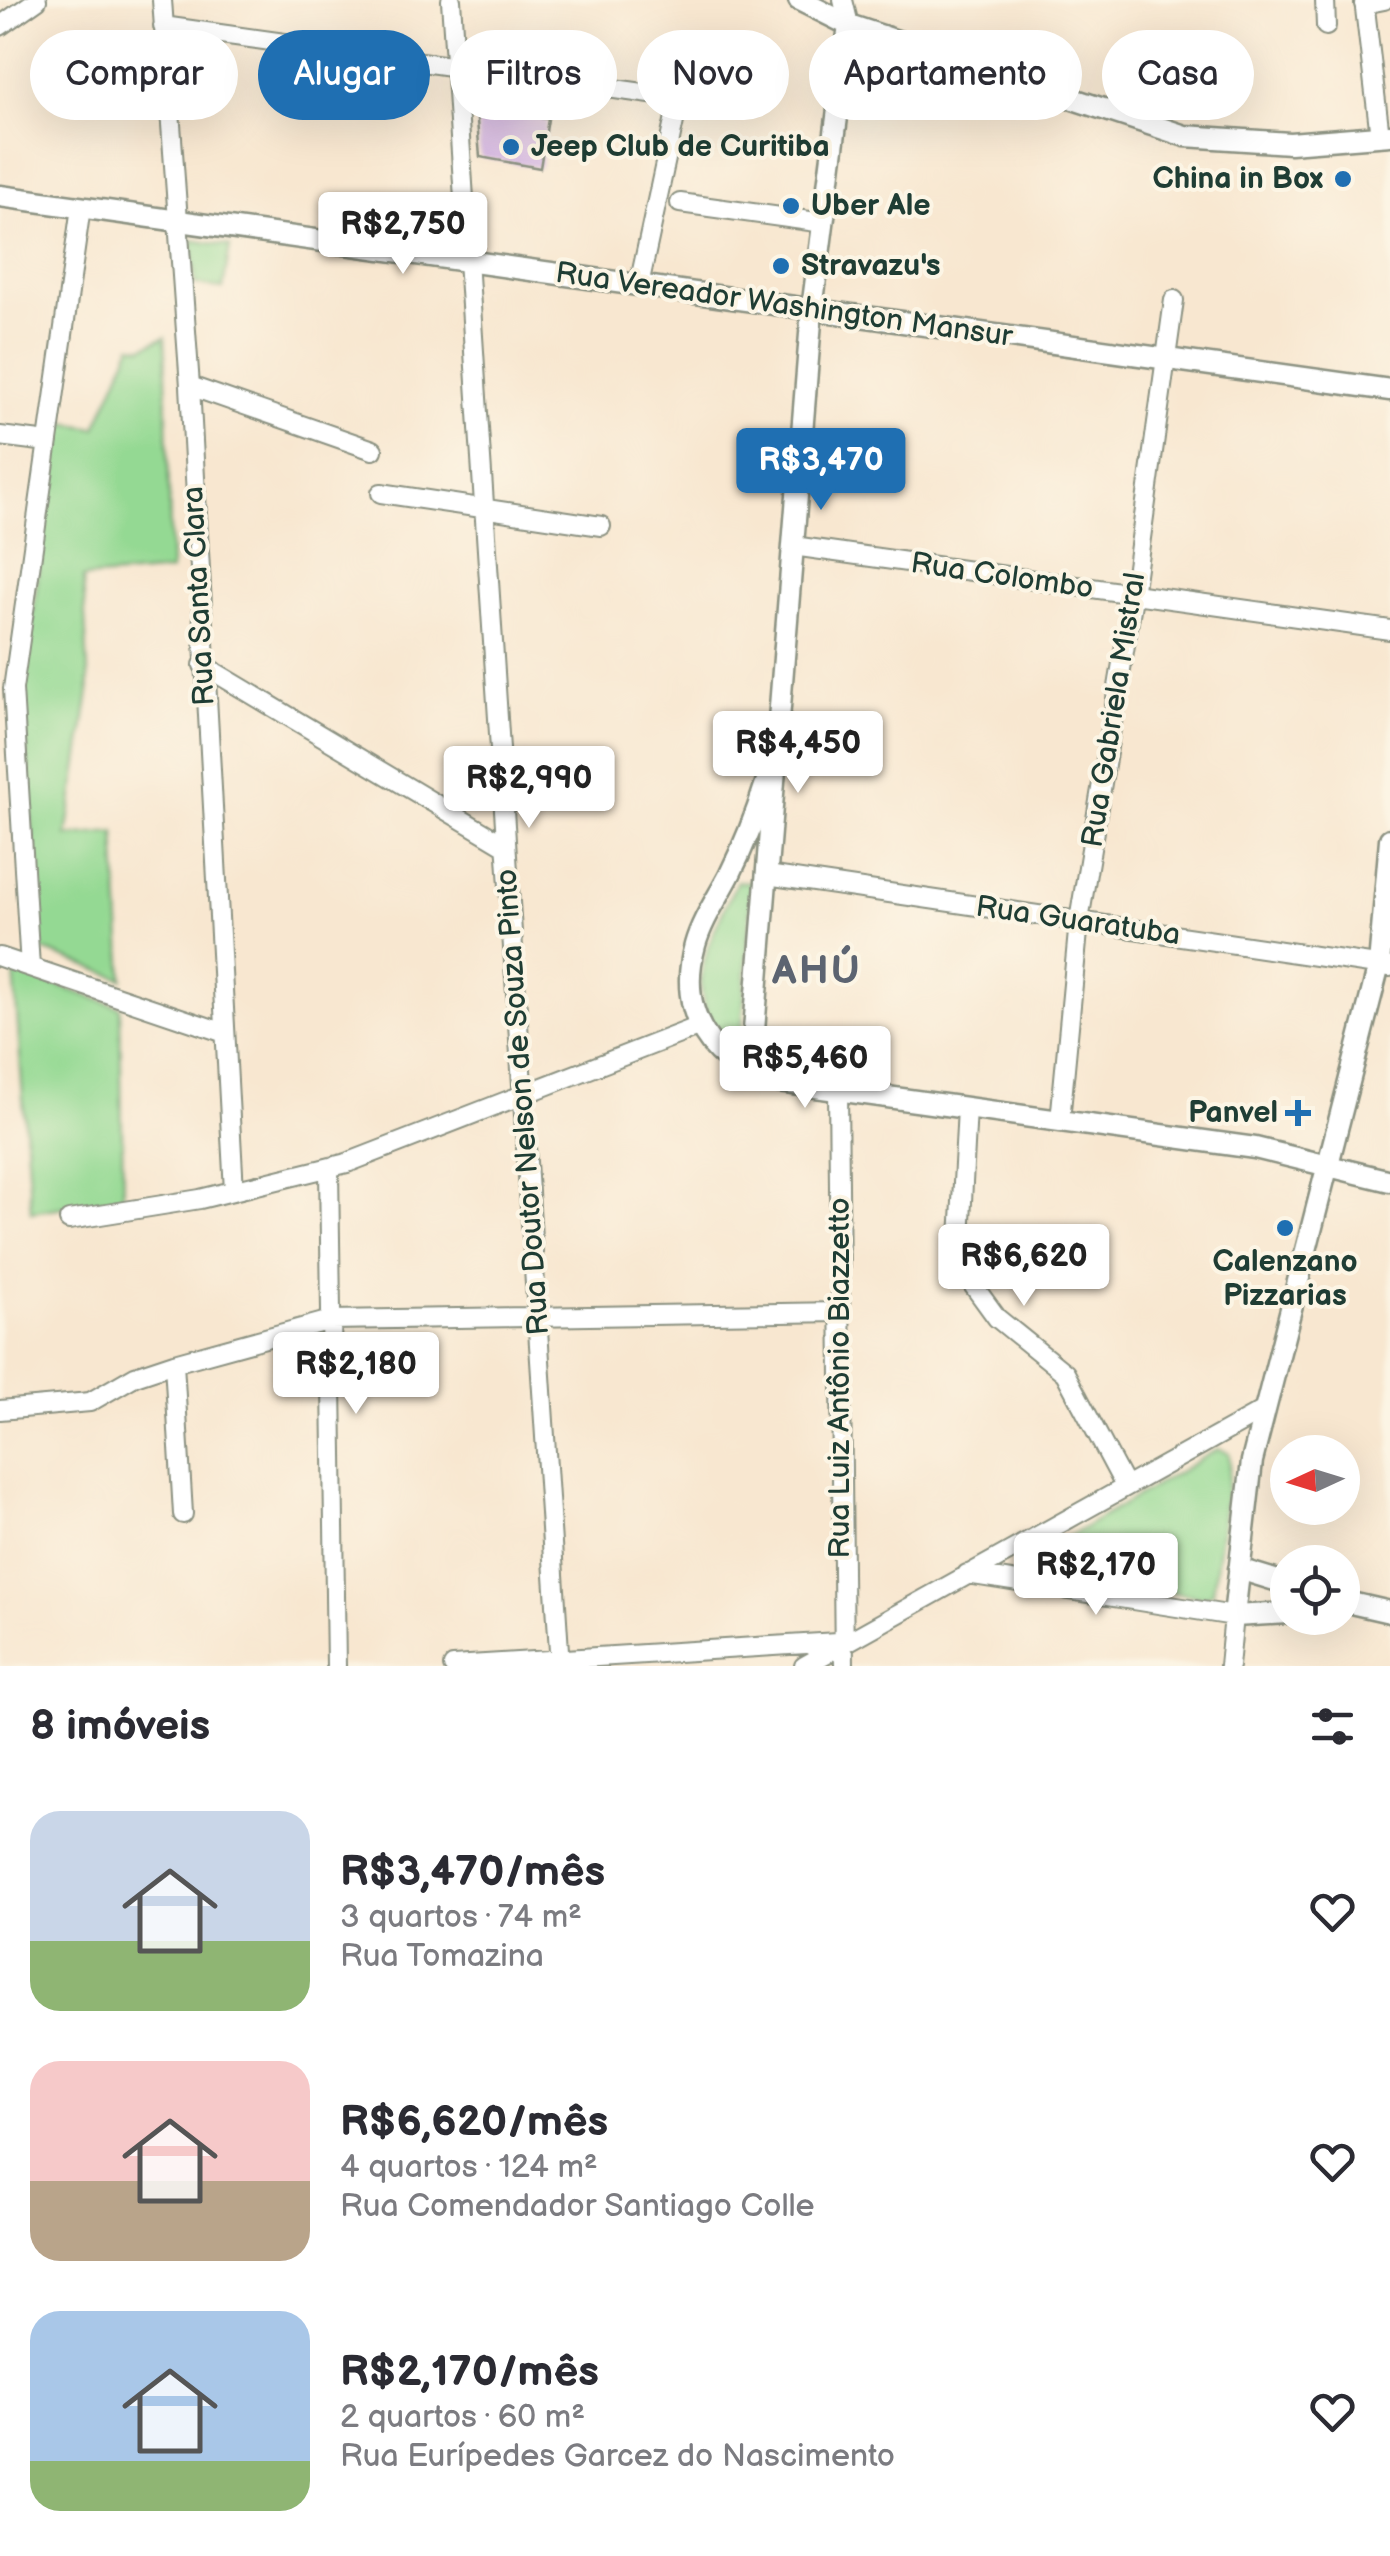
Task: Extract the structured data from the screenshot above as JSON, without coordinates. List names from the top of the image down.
{
  "streets": {
    "main road": ["Rua Vereador Washington Mansur"],
    "street": [
      "Rua Colombo",
      "Rua Santa Clara",
      "Rua Gabriela Mistral",
      "Rua Guaratuba",
      "Rua Doutor Nelson de Souza Pinto",
      "Rua Luiz Antônio Biazzetto"
    ]
  },
  "crossings": [
    ["Rua Vereador Washington Mansur", "Rua Santa Clara"],
    ["Rua Vereador Washington Mansur", "Rua Gabriela Mistral"],
    ["Rua Vereador Washington Mansur", "Rua Doutor Nelson de Souza Pinto"],
    ["Rua Colombo", "Rua Gabriela Mistral"],
    ["Rua Gabriela Mistral", "Rua Guaratuba"]
  ],
  "districts": ["AHÚ"],
  "places": {
    "other": [
      "Jeep Club de Curitiba",
      "China in Box",
      "Uber Ale",
      "Stravazu's",
      "Calenzano Pizzarias"
    ],
    "health": ["Panvel"]
  },
  "north": "left",
  "page": {
    "chip": [
      "Comprar",
      "Alugar",
      "Filtros",
      "Novo",
      "Apartamento",
      "Casa"
    ],
    "price": [
      "R$2,750",
      "R$3,470",
      "R$4,450",
      "R$2,990",
      "R$5,460",
      "R$6,620",
      "R$2,180",
      "R$2,170"
    ],
    "heading": "8 imóveis",
    "list": [
      {
        "name": "R$3,470/mês",
        "note": "3 quartos · 74 m² · Rua Tomazina"
      },
      {
        "name": "R$6,620/mês",
        "note": "4 quartos · 124 m² · Rua Comendador Santiago Colle"
      },
      {
        "name": "R$2,170/mês",
        "note": "2 quartos · 60 m² · Rua Eurípedes Garcez do Nascimento"
      }
    ]
  }
}
